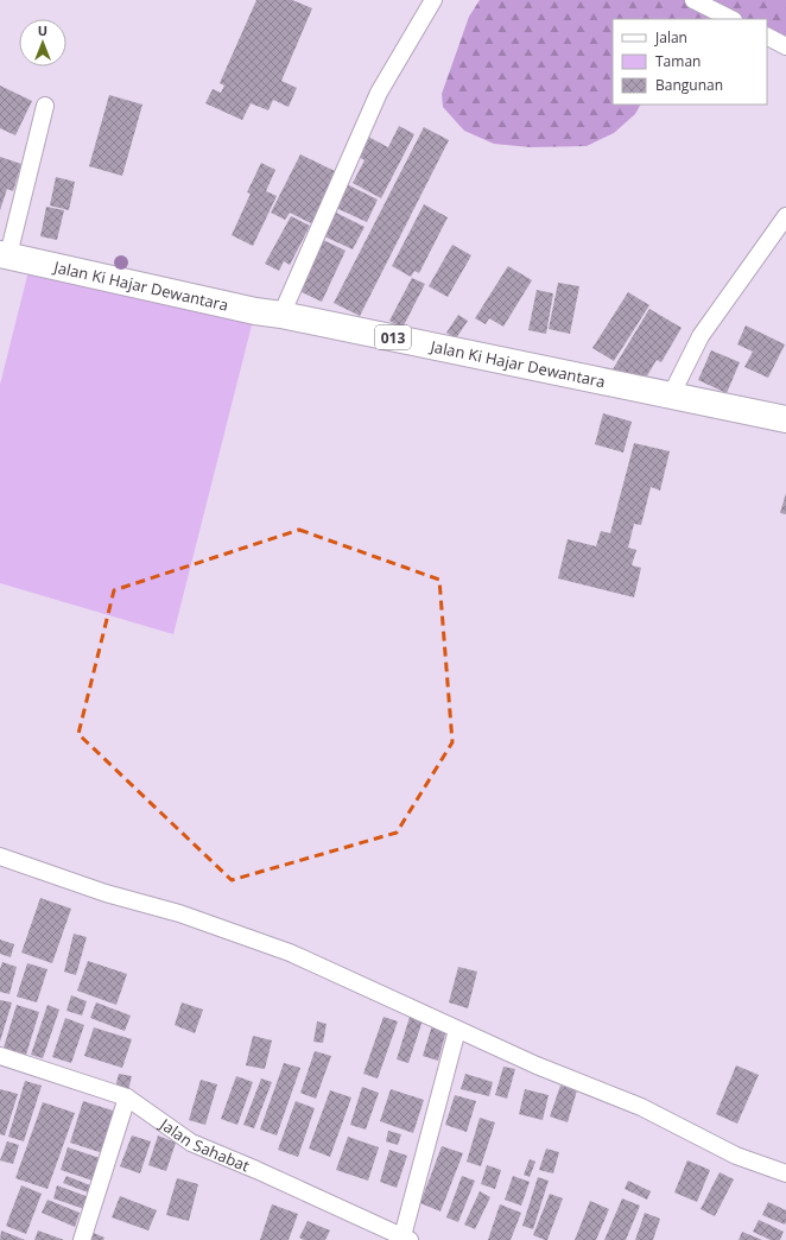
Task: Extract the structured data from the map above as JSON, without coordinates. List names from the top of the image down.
{
  "streets": {
    "main road": ["Jalan Ki Hajar Dewantara", "013"],
    "street": ["Jalan Sahabat"]
  },
  "legend": ["Jalan", "Taman", "Bangunan"],
  "north": "top"
}
